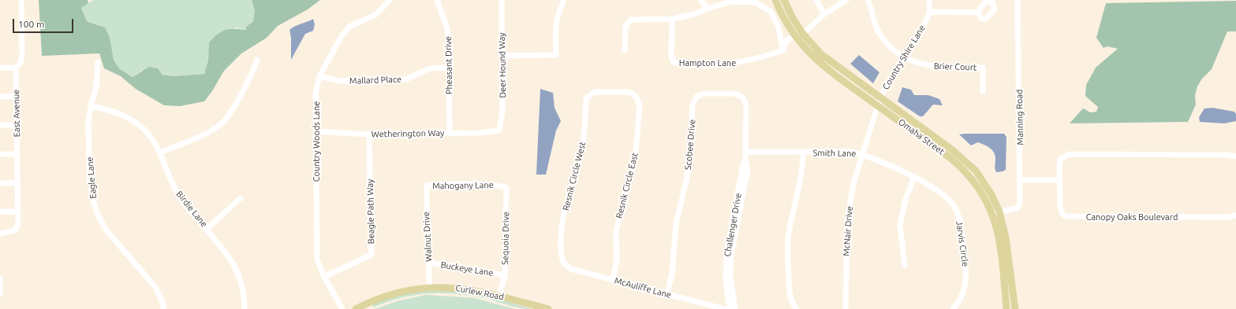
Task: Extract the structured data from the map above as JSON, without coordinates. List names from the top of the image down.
{
  "streets": {
    "main road": ["Omaha Street", "Curlew Road"],
    "street": [
      "Country Shire Lane",
      "Hampton Lane",
      "Pheasant Drive",
      "Deer Hound Way",
      "Brier Court",
      "Mallard Place",
      "East Avenue",
      "Manning Road",
      "Wetherington Way",
      "Country Woods Lane",
      "Scobee Drive",
      "Smith Lane",
      "Resnik Circle West",
      "Eagle Lane",
      "Mahogany Lane",
      "Resnik Circle East",
      "Birdie Lane",
      "Beagle Path Way",
      "Canopy Oaks Boulevard",
      "Challenger Drive",
      "McNair Drive",
      "Walnut Drive",
      "Sequoia Drive",
      "Jarvis Circle",
      "Buckeye Lane",
      "McAuliffe Lane"
    ]
  },
  "crossings": [
    ["Country Shire Lane", "Brier Court"],
    ["Country Shire Lane", "Omaha Street"],
    ["Country Shire Lane", "Smith Lane"],
    ["Pheasant Drive", "Mallard Place"],
    ["Pheasant Drive", "Wetherington Way"],
    ["Deer Hound Way", "Wetherington Way"],
    ["Mallard Place", "Country Woods Lane"],
    ["Manning Road", "Omaha Street"],
    ["Wetherington Way", "Country Woods Lane"],
    ["Wetherington Way", "Beagle Path Way"],
    ["Omaha Street", "Smith Lane"],
    ["Country Woods Lane", "Beagle Path Way"],
    ["Scobee Drive", "Smith Lane"],
    ["Scobee Drive", "Challenger Drive"],
    ["Scobee Drive", "McAuliffe Lane"],
    ["Smith Lane", "Challenger Drive"],
    ["Smith Lane", "McNair Drive"],
    ["Smith Lane", "Jarvis Circle"],
    ["Resnik Circle West", "Resnik Circle East"],
    ["Resnik Circle West", "McAuliffe Lane"],
    ["Eagle Lane", "Birdie Lane"],
    ["Mahogany Lane", "Walnut Drive"],
    ["Mahogany Lane", "Sequoia Drive"],
    ["Resnik Circle East", "McAuliffe Lane"],
    ["McNair Drive", "Jarvis Circle"],
    ["Walnut Drive", "Buckeye Lane"],
    ["Walnut Drive", "Curlew Road"],
    ["Sequoia Drive", "Buckeye Lane"],
    ["Sequoia Drive", "Curlew Road"]
  ],
  "scale_bar": "100 m"
}
